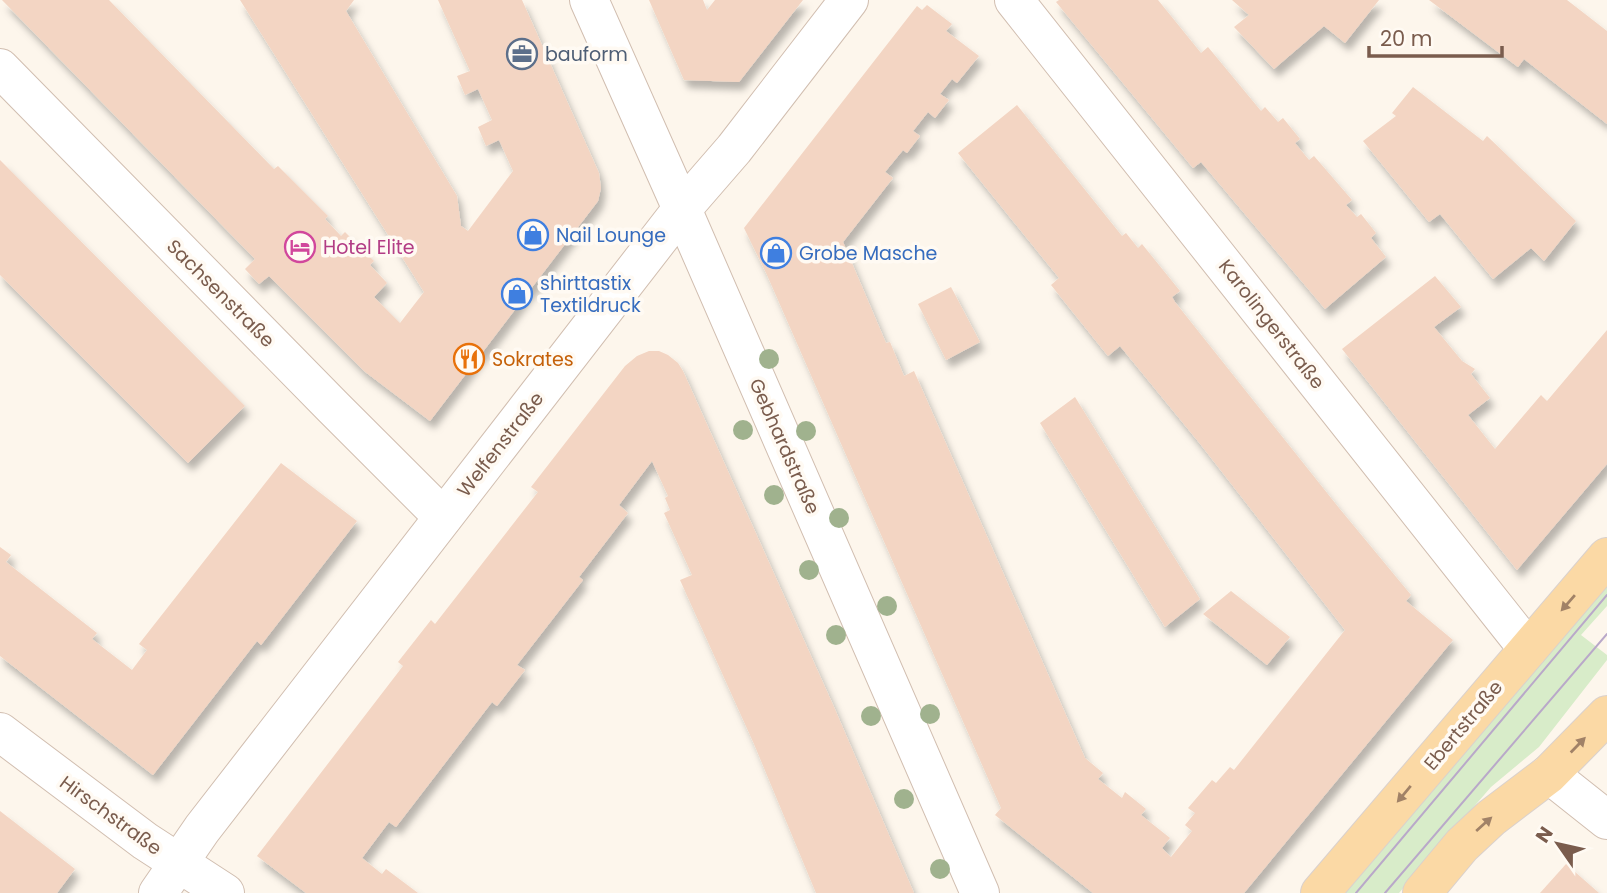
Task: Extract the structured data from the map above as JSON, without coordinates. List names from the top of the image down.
{
  "streets": {
    "main road": ["Ebertstraße"],
    "street": [
      "Sachsenstraße",
      "Karolingerstraße",
      "Welfenstraße",
      "Gebhardstraße",
      "Hirschstraße"
    ]
  },
  "crossings": [
    ["Sachsenstraße", "Welfenstraße"],
    ["Karolingerstraße", "Ebertstraße"],
    ["Welfenstraße", "Gebhardstraße"],
    ["Welfenstraße", "Hirschstraße"]
  ],
  "places": {
    "office": ["bauform"],
    "shop": ["Nail Lounge", "Grobe Masche", "shirttastix Textildruck"],
    "hotel": ["Hotel Elite"],
    "restaurant": ["Sokrates"]
  },
  "scale_bar": "20 m",
  "north": "top left"
}
